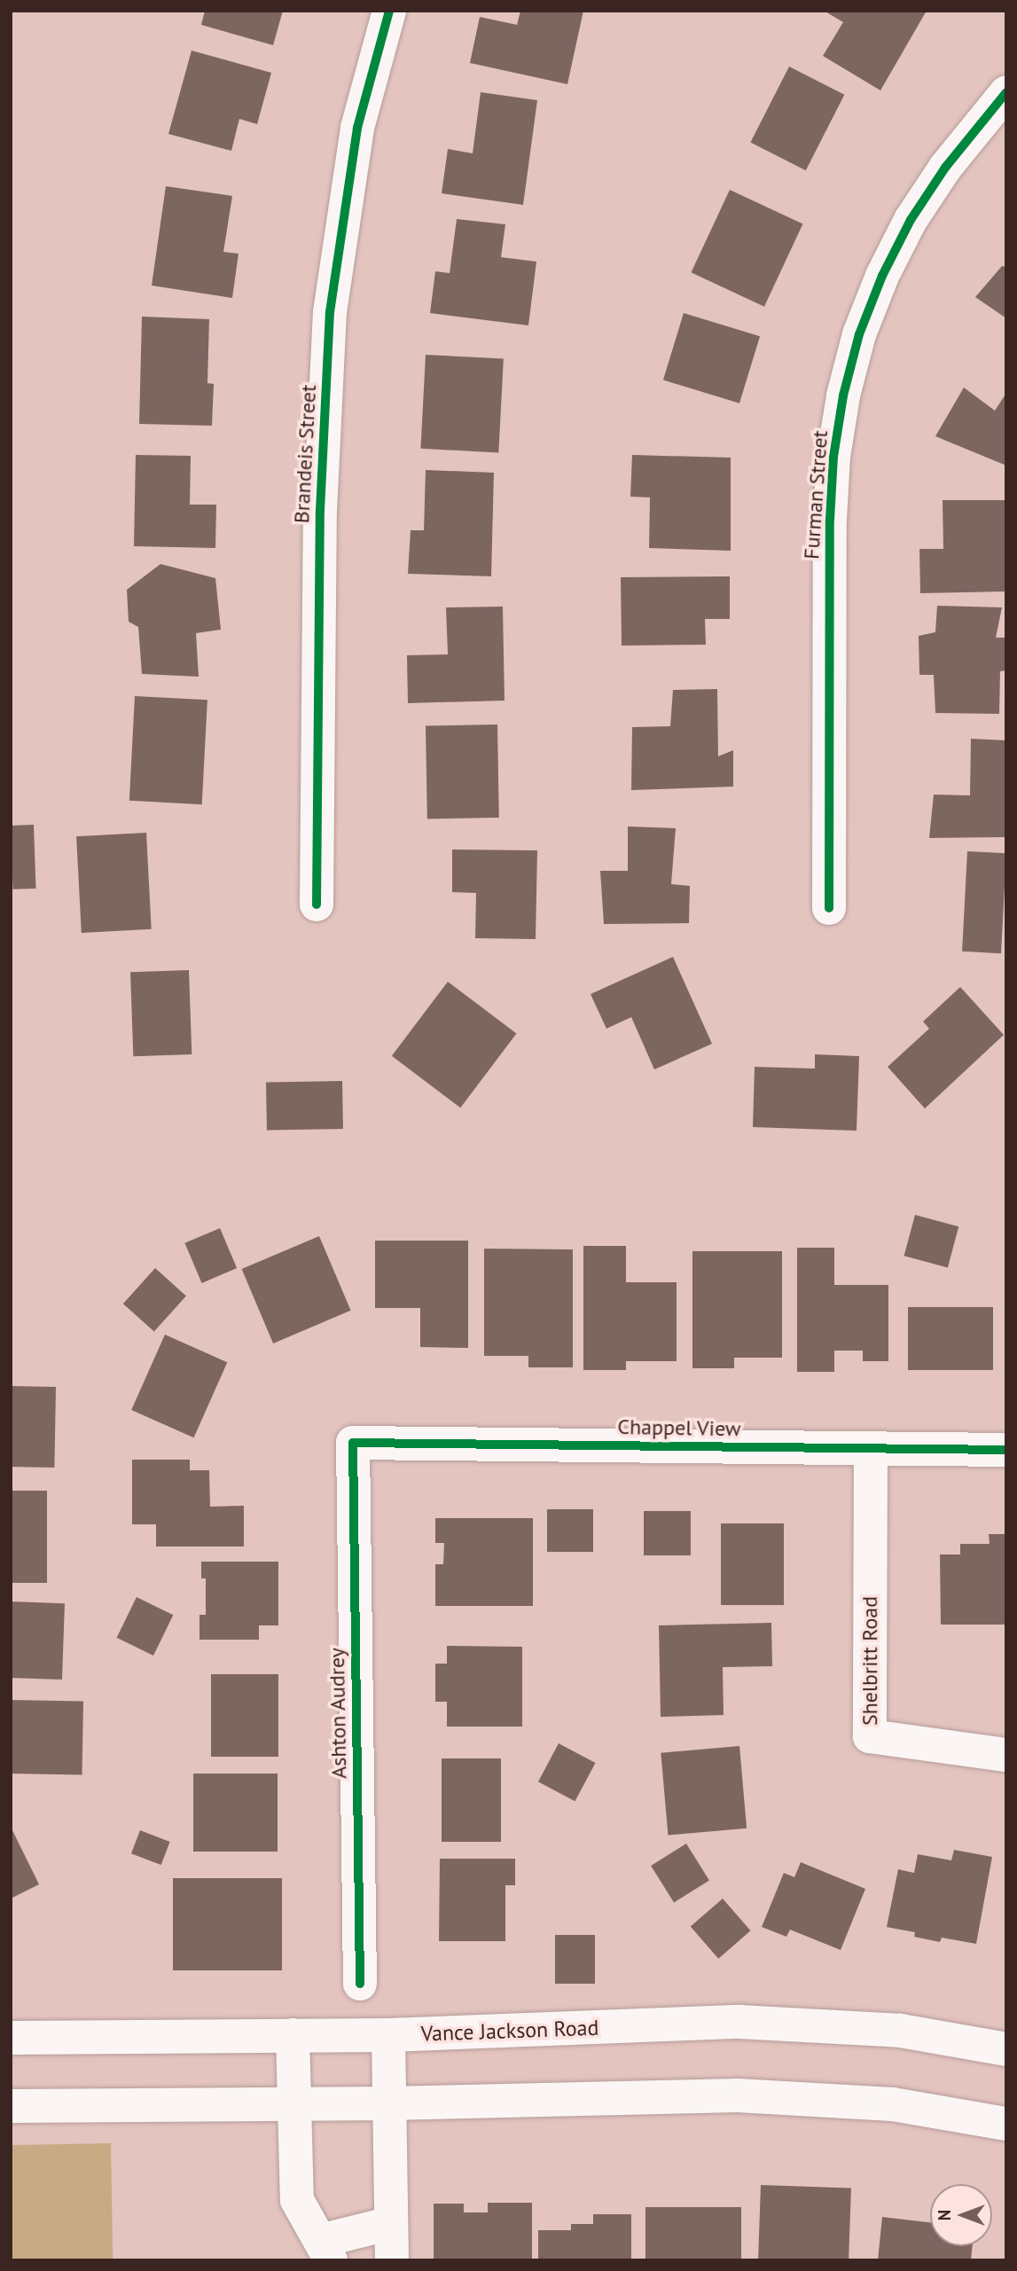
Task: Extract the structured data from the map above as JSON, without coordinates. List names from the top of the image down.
{
  "streets": {
    "street": [
      "Brandeis Street",
      "Furman Street",
      "Chappel View",
      "Shelbritt Road",
      "Ashton Audrey",
      "Vance Jackson Road"
    ]
  },
  "crossings": [
    ["Chappel View", "Shelbritt Road"],
    ["Chappel View", "Ashton Audrey"]
  ],
  "north": "left"
}
